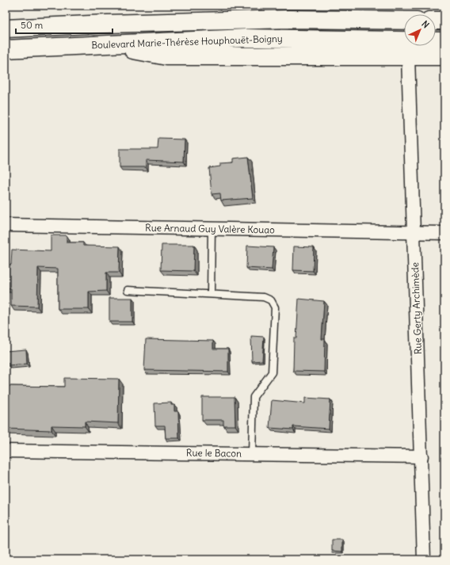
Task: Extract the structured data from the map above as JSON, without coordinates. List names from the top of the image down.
{
  "streets": {
    "main road": ["Boulevard Marie-Thérèse Houphouët-Boigny"],
    "street": ["Rue Arnaud Guy Valère Kouao", "Rue Gerty Archimède", "Rue le Bacon"]
  },
  "crossings": [
    ["Rue Arnaud Guy Valère Kouao", "Rue Gerty Archimède"],
    ["Rue Gerty Archimède", "Rue le Bacon"]
  ],
  "scale_bar": "50 m",
  "north": "top right"
}
